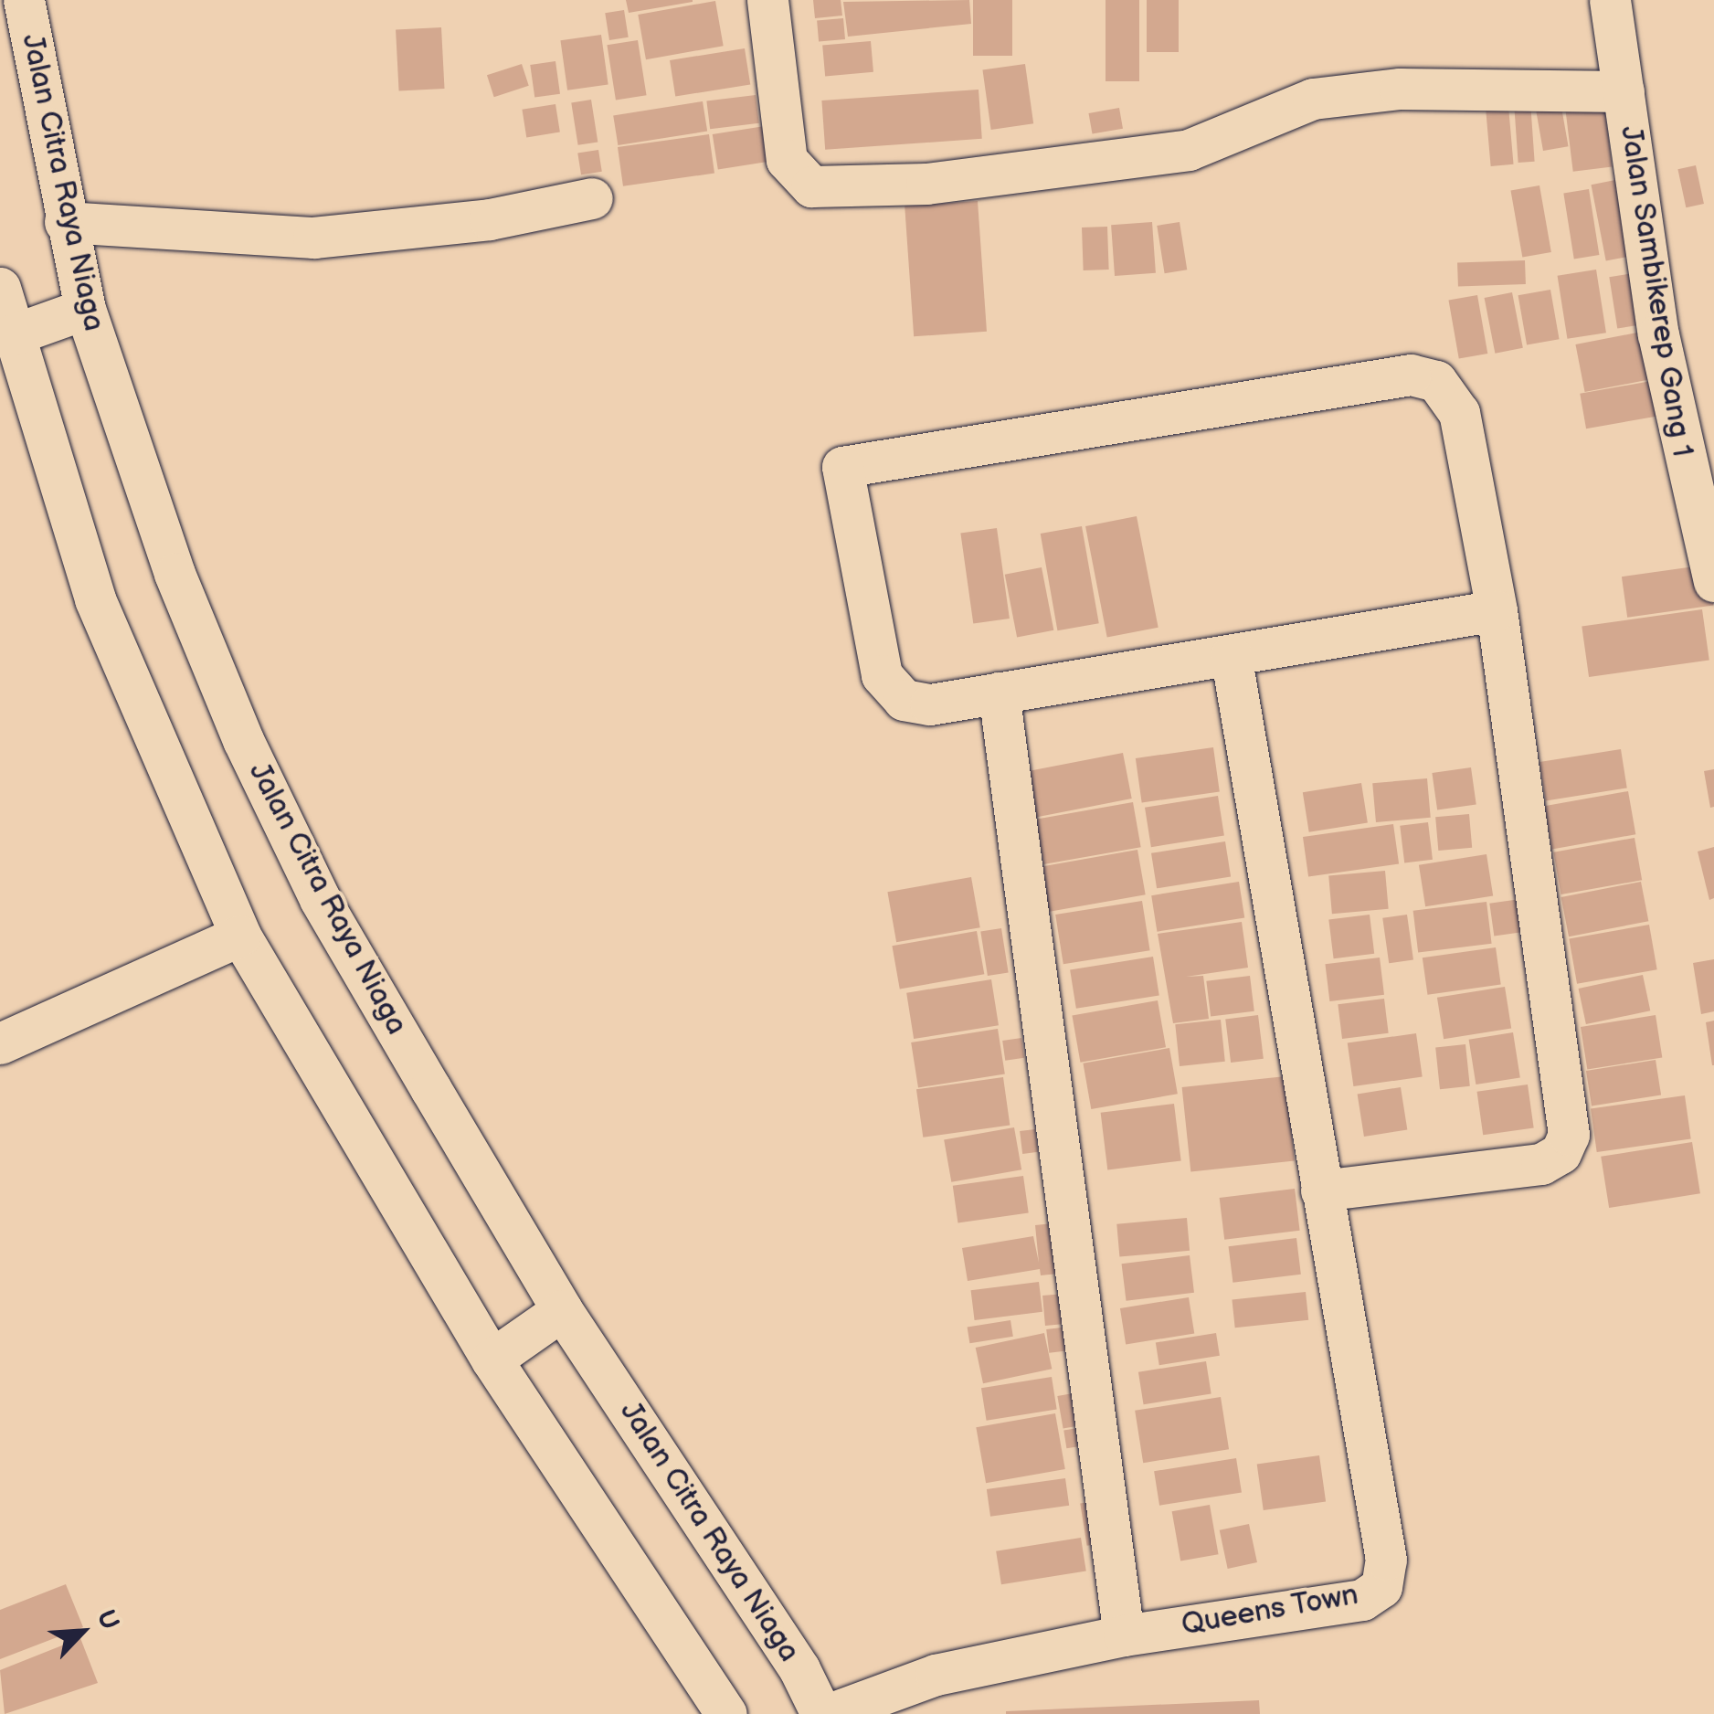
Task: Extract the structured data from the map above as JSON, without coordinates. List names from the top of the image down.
{
  "streets": {
    "street": ["Jalan Citra Raya Niaga", "Jalan Sambikerep Gang 1", "Queens Town"]
  },
  "north": "top right"
}
